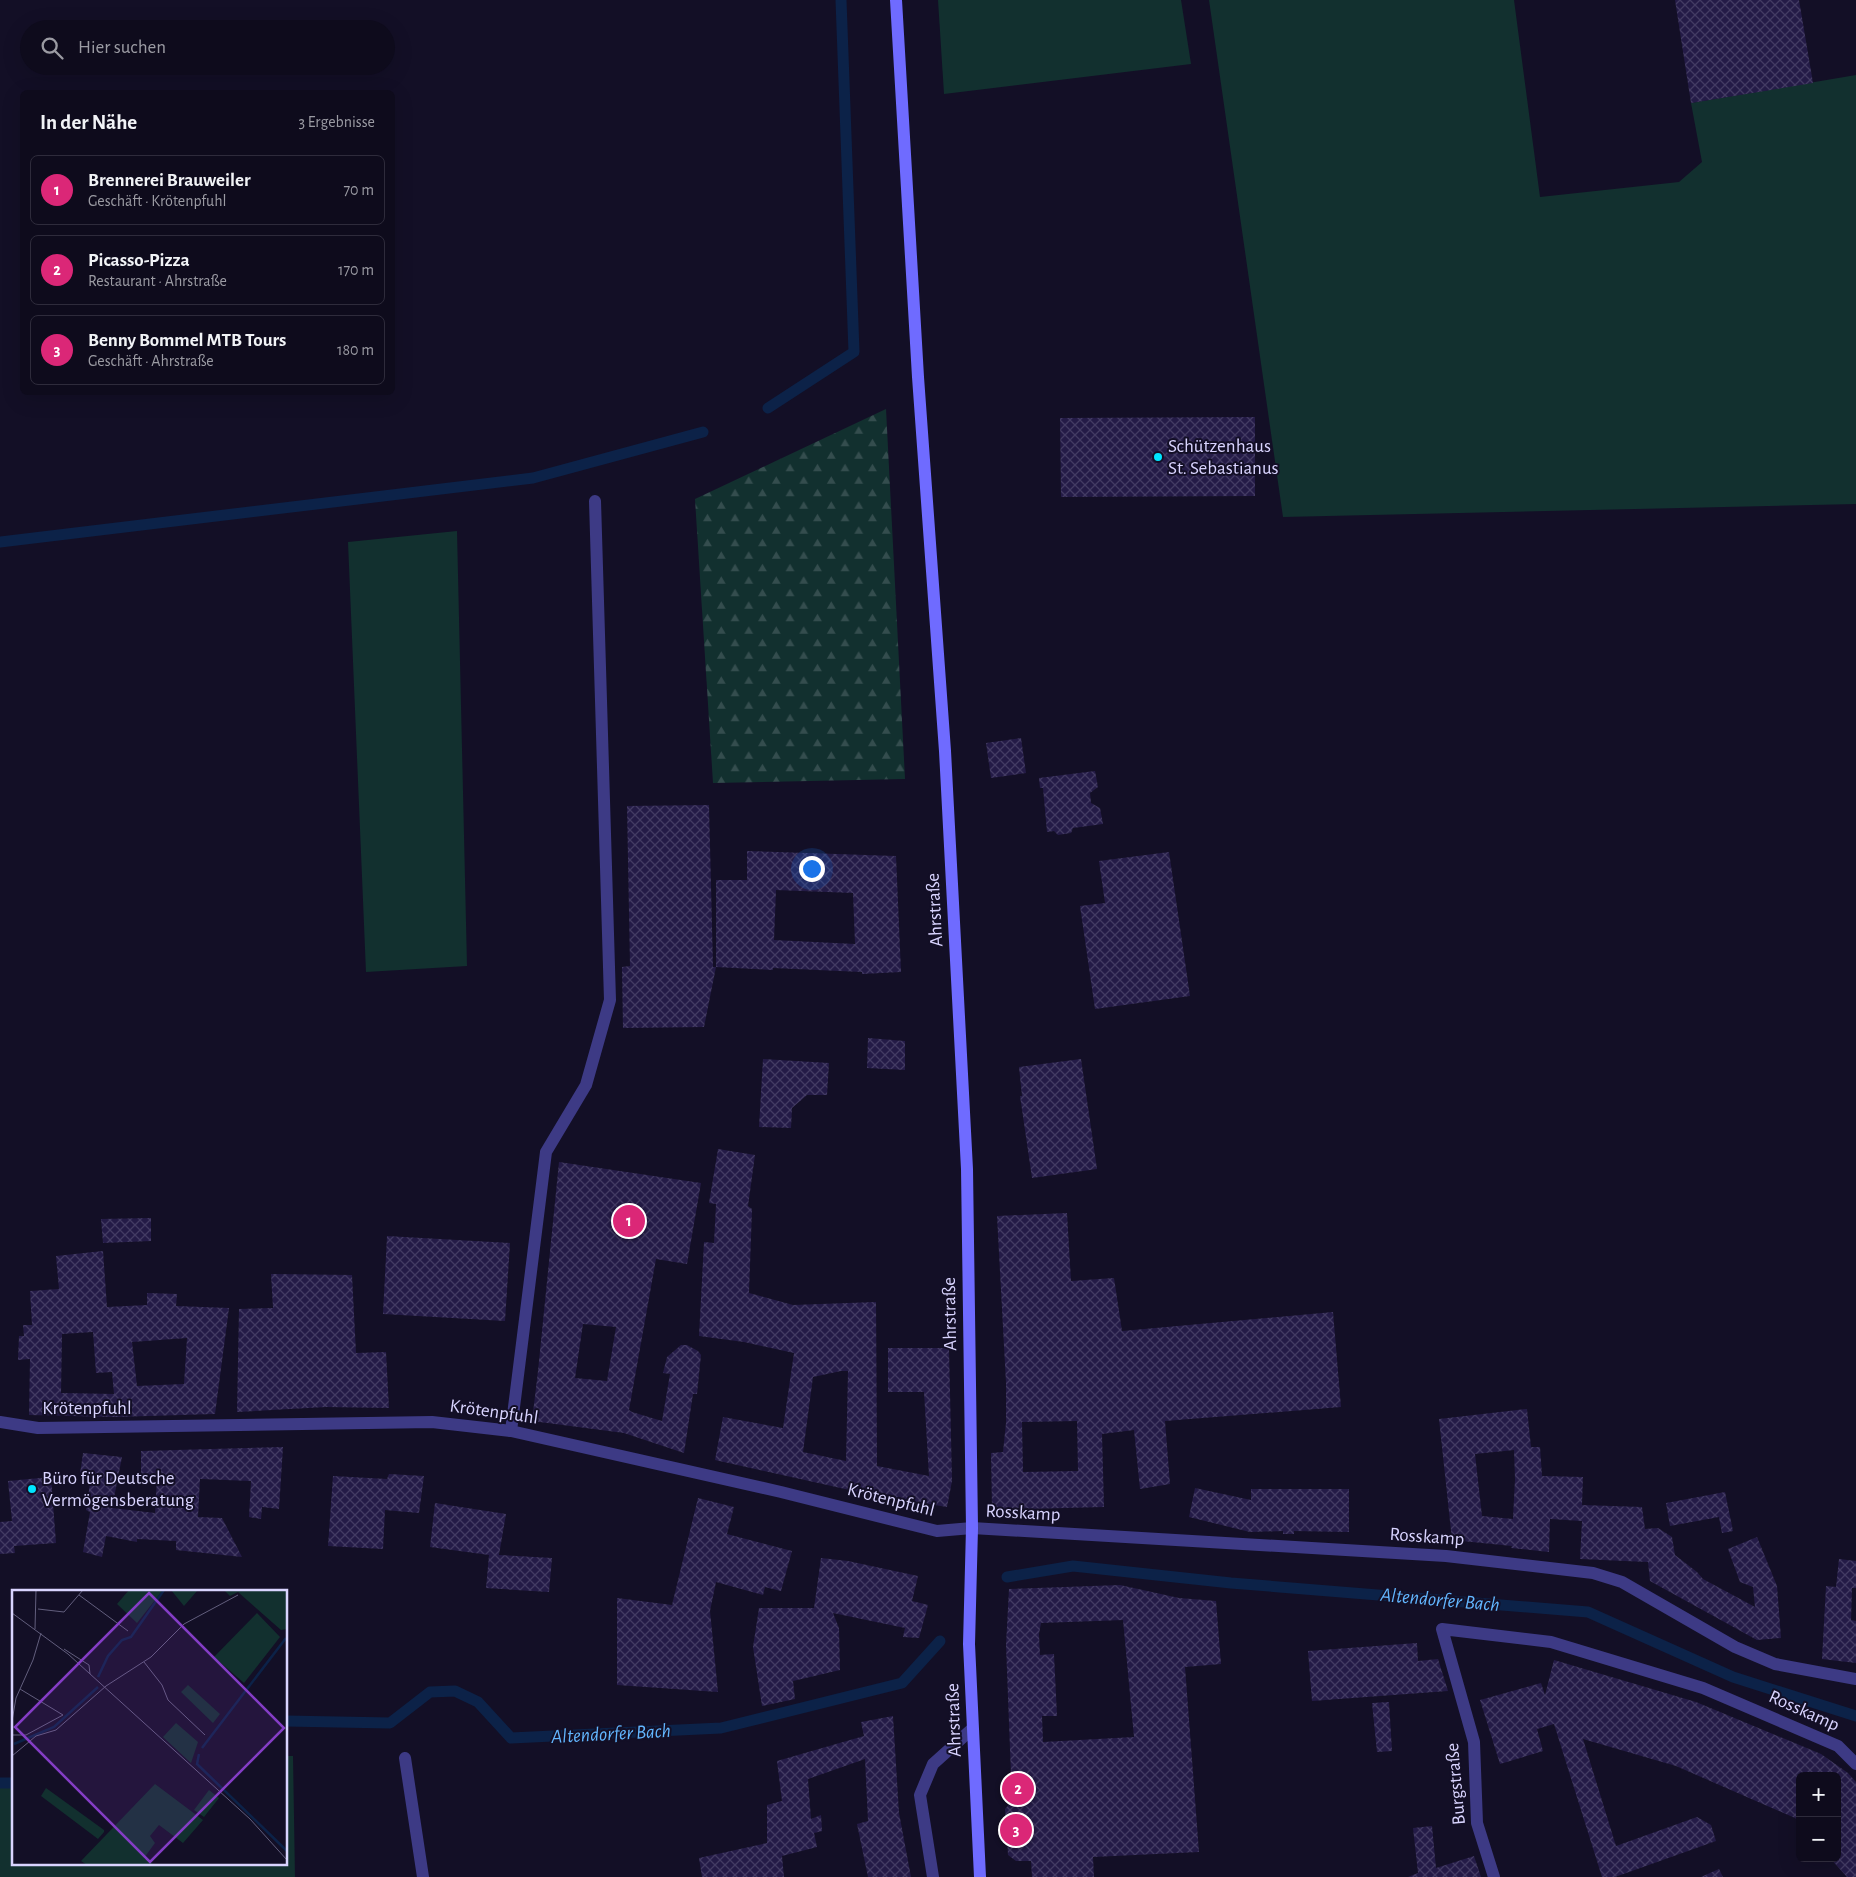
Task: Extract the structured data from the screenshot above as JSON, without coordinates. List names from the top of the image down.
{
  "streets": {
    "main road": ["Ahrstraße"],
    "street": ["Krötenpfuhl", "Rosskamp", "Burgstraße"]
  },
  "crossings": [
    ["Ahrstraße", "Krötenpfuhl"],
    ["Ahrstraße", "Rosskamp"],
    ["Krötenpfuhl", "Rosskamp"],
    ["Rosskamp", "Burgstraße"]
  ],
  "water": ["Altendorfer Bach"],
  "places": ["Schützenhaus St. Sebastianus", "Büro für Deutsche Vermögensberatung"],
  "page": {
    "search": "Hier suchen",
    "heading": ["In der Nähe", "3 Ergebnisse"],
    "list": [
      {
        "mark": "1",
        "name": "Brennerei Brauweiler",
        "note": "Geschäft · Krötenpfuhl",
        "value": "70 m"
      },
      {
        "mark": "2",
        "name": "Picasso-Pizza",
        "note": "Restaurant · Ahrstraße",
        "value": "170 m"
      },
      {
        "mark": "3",
        "name": "Benny Bommel MTB Tours",
        "note": "Geschäft · Ahrstraße",
        "value": "180 m"
      }
    ],
    "pins": ["1", "2", "3"],
    "map_buttons": ["+", "−"]
  }
}
